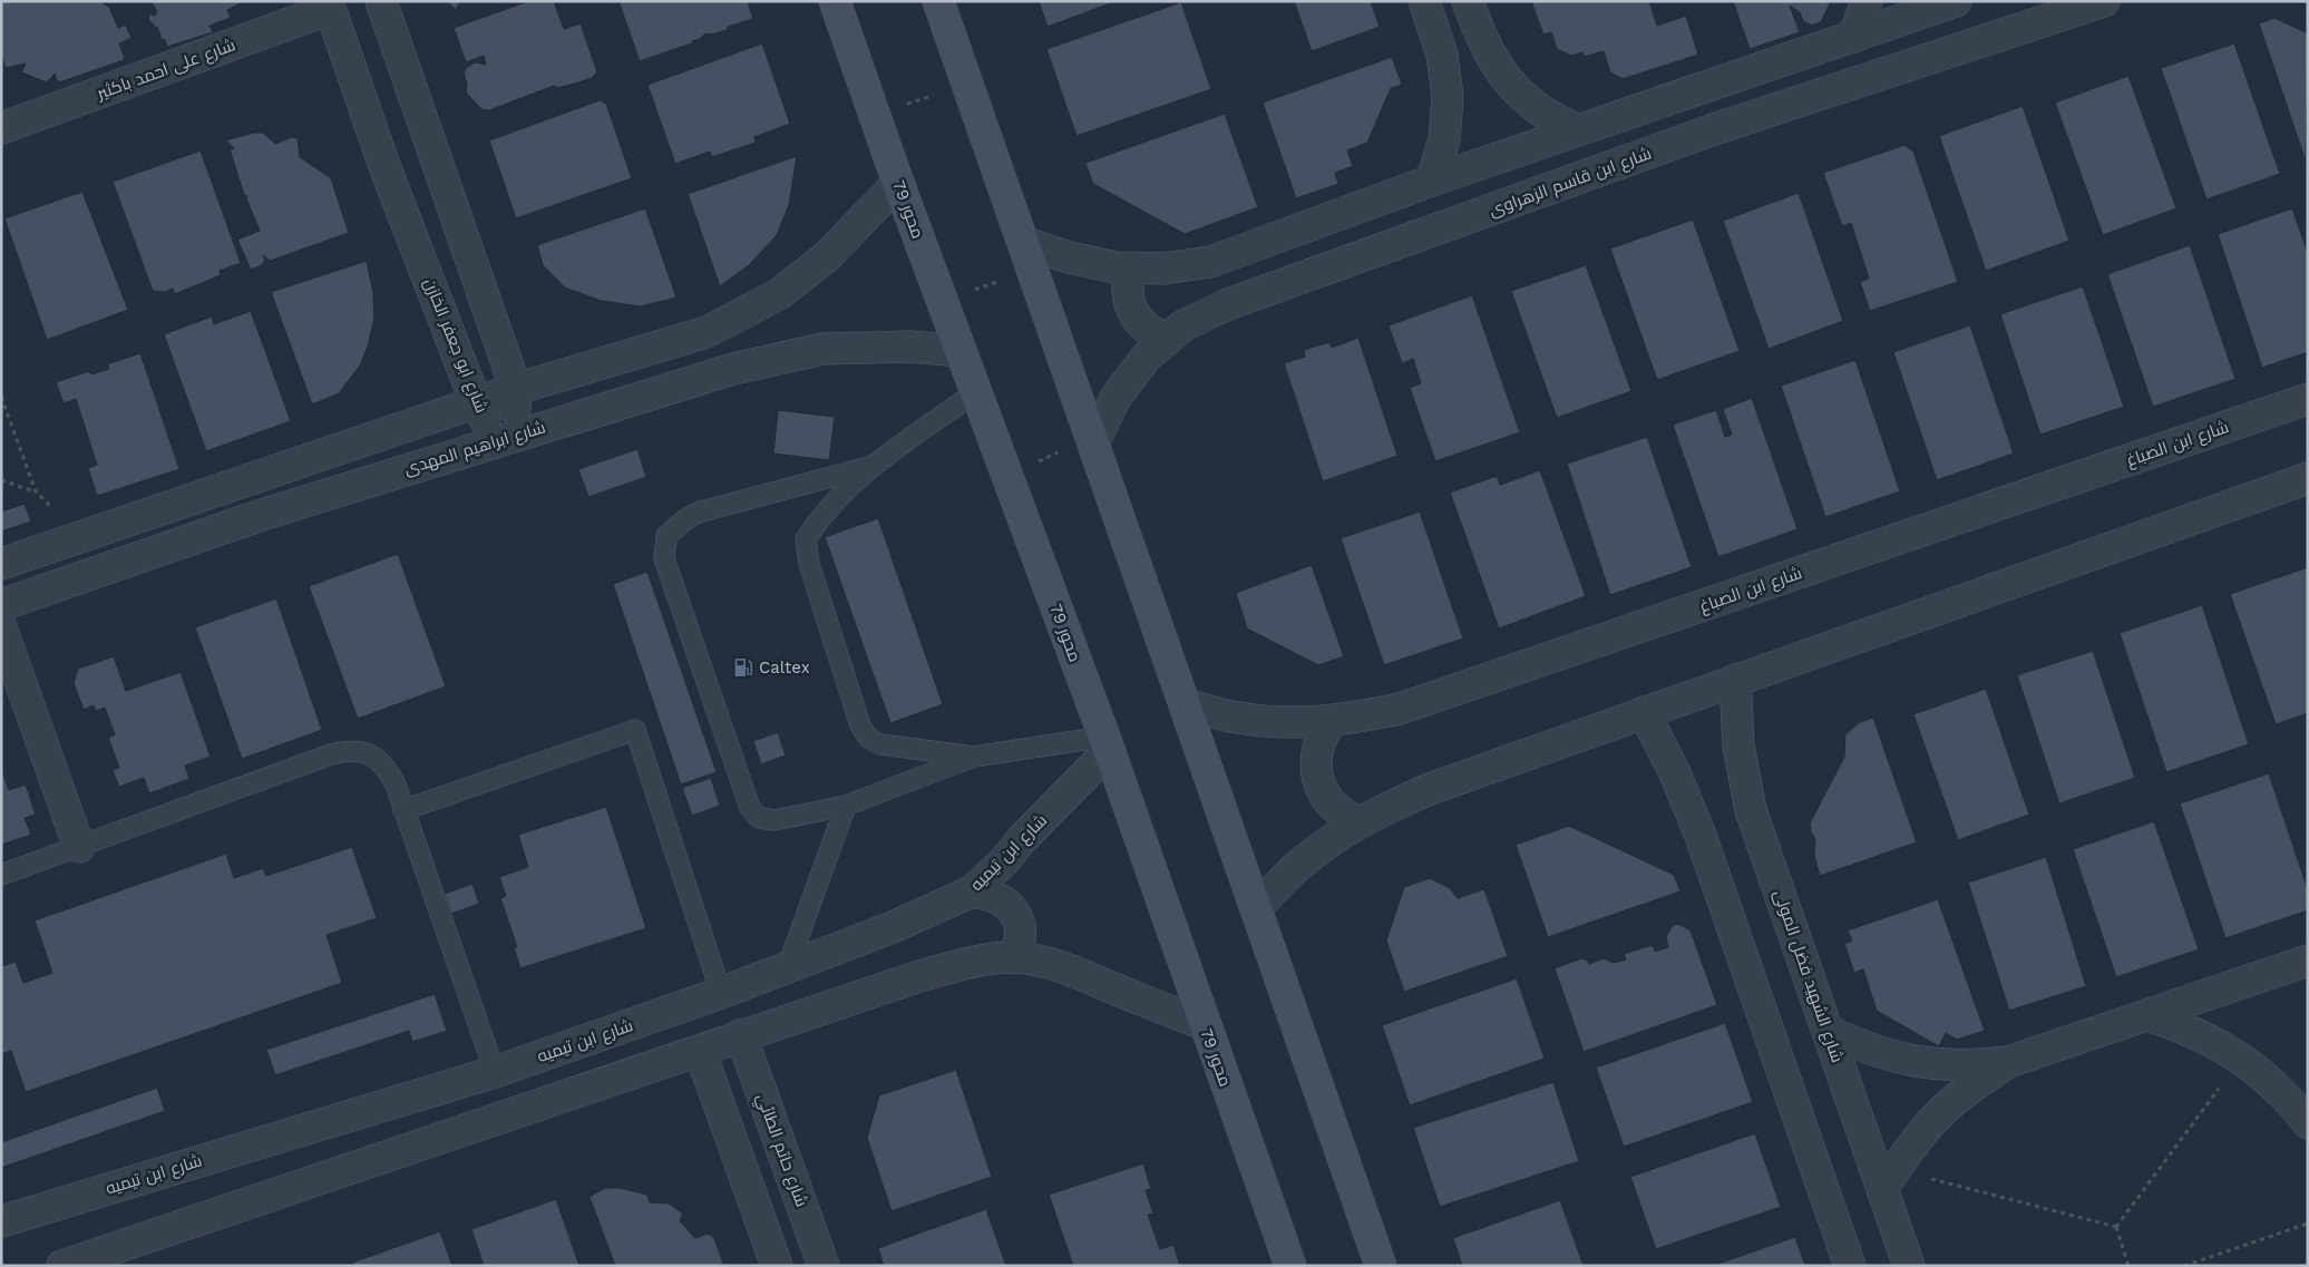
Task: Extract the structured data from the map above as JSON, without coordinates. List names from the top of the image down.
{
  "streets": {
    "main road": ["محور 79"],
    "street": [
      "شارع على احمد باكثير",
      "شارع ابن قاسم الزهراوى",
      "شارع ابو جعفر الخازن",
      "شارع ابن الصباغ",
      "شارع ابراهيم المهدى",
      "شارع ابن تيميه",
      "شارع الشهيد فضل المولى",
      "شارع حاتم الطائي"
    ]
  },
  "crossings": [
    ["شارع على احمد باكثير", "شارع ابو جعفر الخازن"],
    ["محور 79", "شارع ابراهيم المهدى"],
    ["محور 79", "شارع ابن تيميه"],
    ["شارع ابو جعفر الخازن", "شارع ابراهيم المهدى"]
  ],
  "places": {
    "fuel station": ["Caltex"]
  }
}
